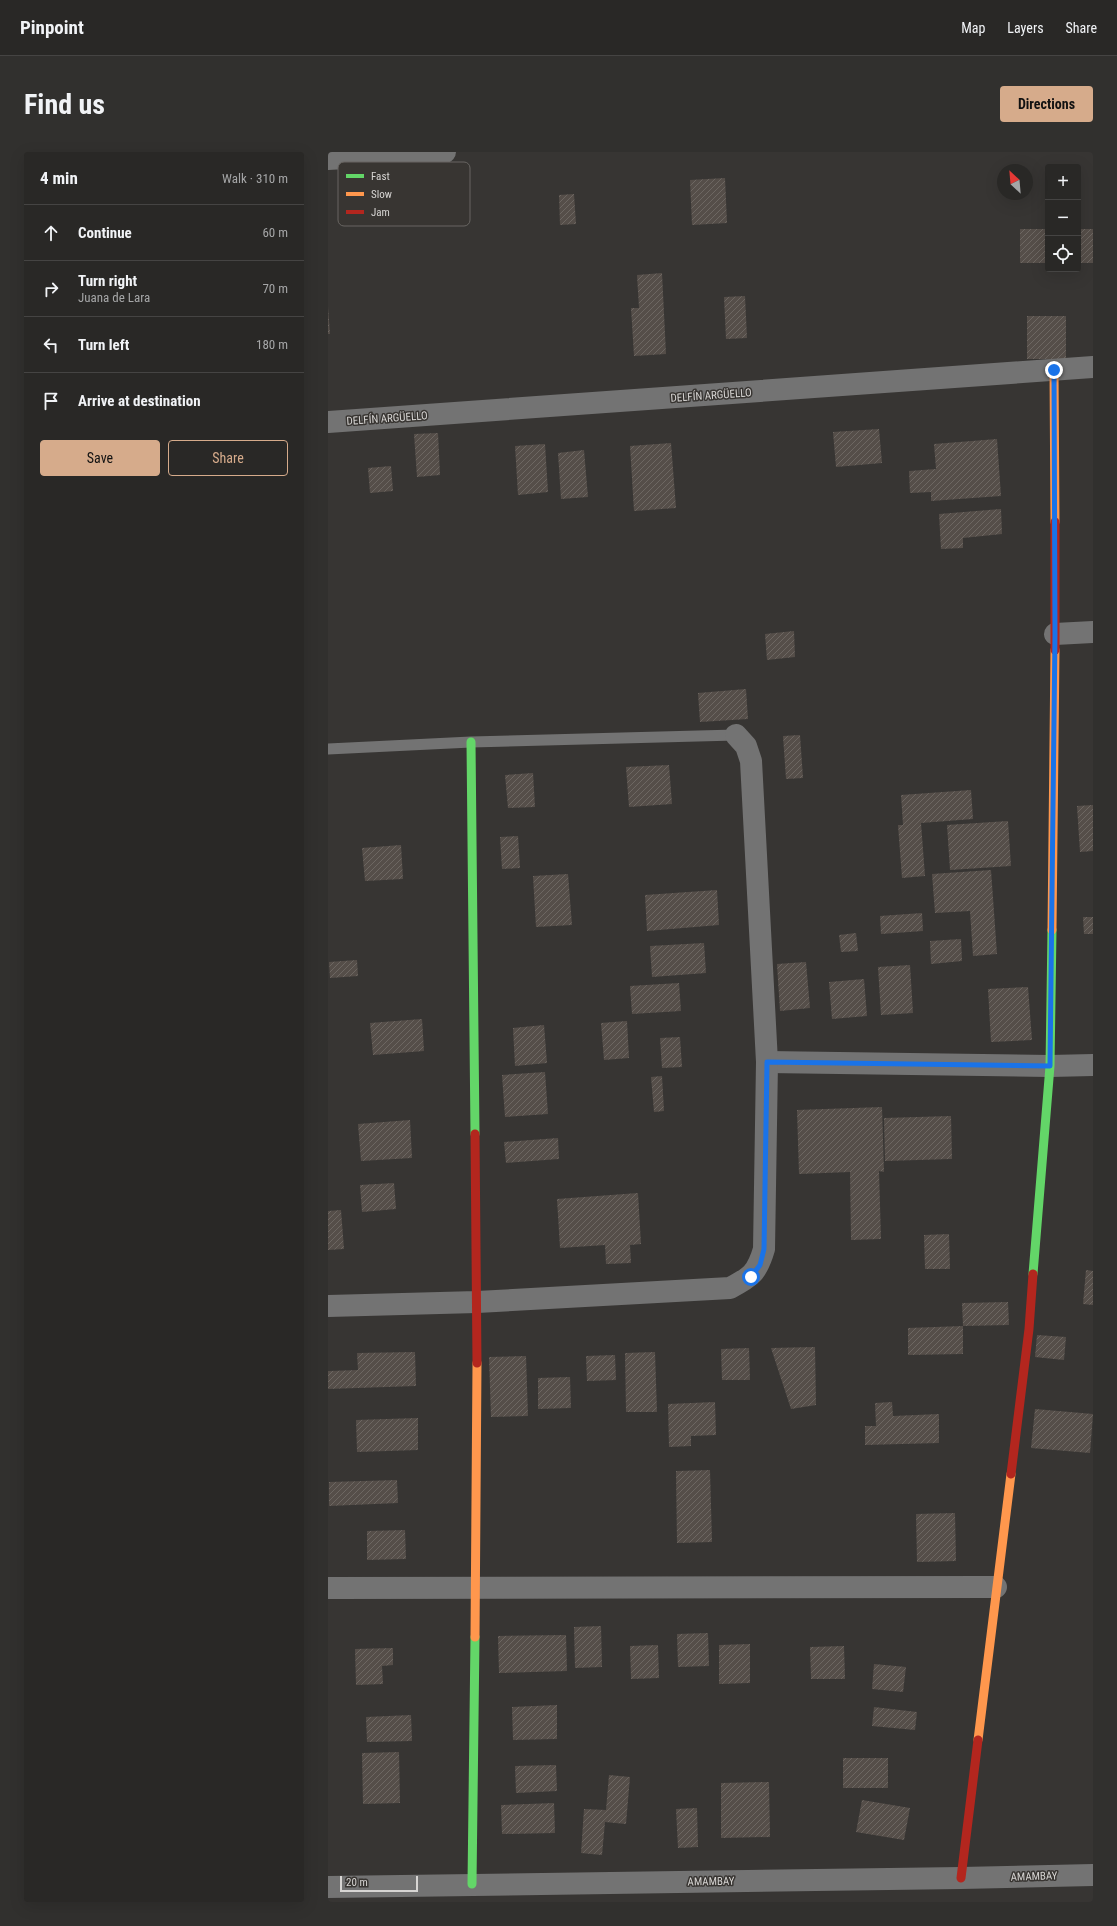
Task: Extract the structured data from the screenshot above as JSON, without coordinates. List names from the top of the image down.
{
  "streets": {
    "street": ["DELFÍN ARGÜELLO", "AMAMBAY"]
  },
  "legend": ["Fast", "Slow", "Jam"],
  "scale_bar": "20 m",
  "north": "top left",
  "page": {
    "header": "Pinpoint",
    "nav": ["Map", "Layers", "Share"],
    "buttons": [
      "Directions",
      ["Save", "Share"]
    ],
    "title": "Find us",
    "heading": ["4 min", "Walk · 310 m"],
    "map_buttons": ["+", "−"],
    "list": [
      ["Continue", "60 m"],
      ["Turn right", "Juana de Lara", "70 m"],
      ["Turn left", "180 m"],
      "Arrive at destination"
    ],
    "scale": "20 m"
  }
}
